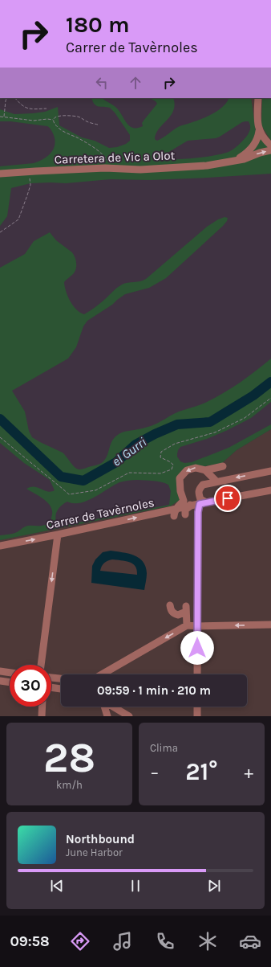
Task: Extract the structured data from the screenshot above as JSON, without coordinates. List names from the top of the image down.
{
  "streets": {
    "street": ["Carretera de Vic a Olot", "Carrer de Tavèrnoles"]
  },
  "one_way": ["Carrer de Tavèrnoles"],
  "water": ["el Gurri"],
  "page": {
    "turn": ["180 m", "Carrer de Tavèrnoles"],
    "limit": "30",
    "trip": "09:59 · 1 min · 210 m",
    "tile": [
      ["28", "km/h"],
      "Clima"
    ],
    "heat": ["−", "21°", "+"],
    "song": ["Northbound", "June Harbor"],
    "tabs": "09:58"
  }
}
